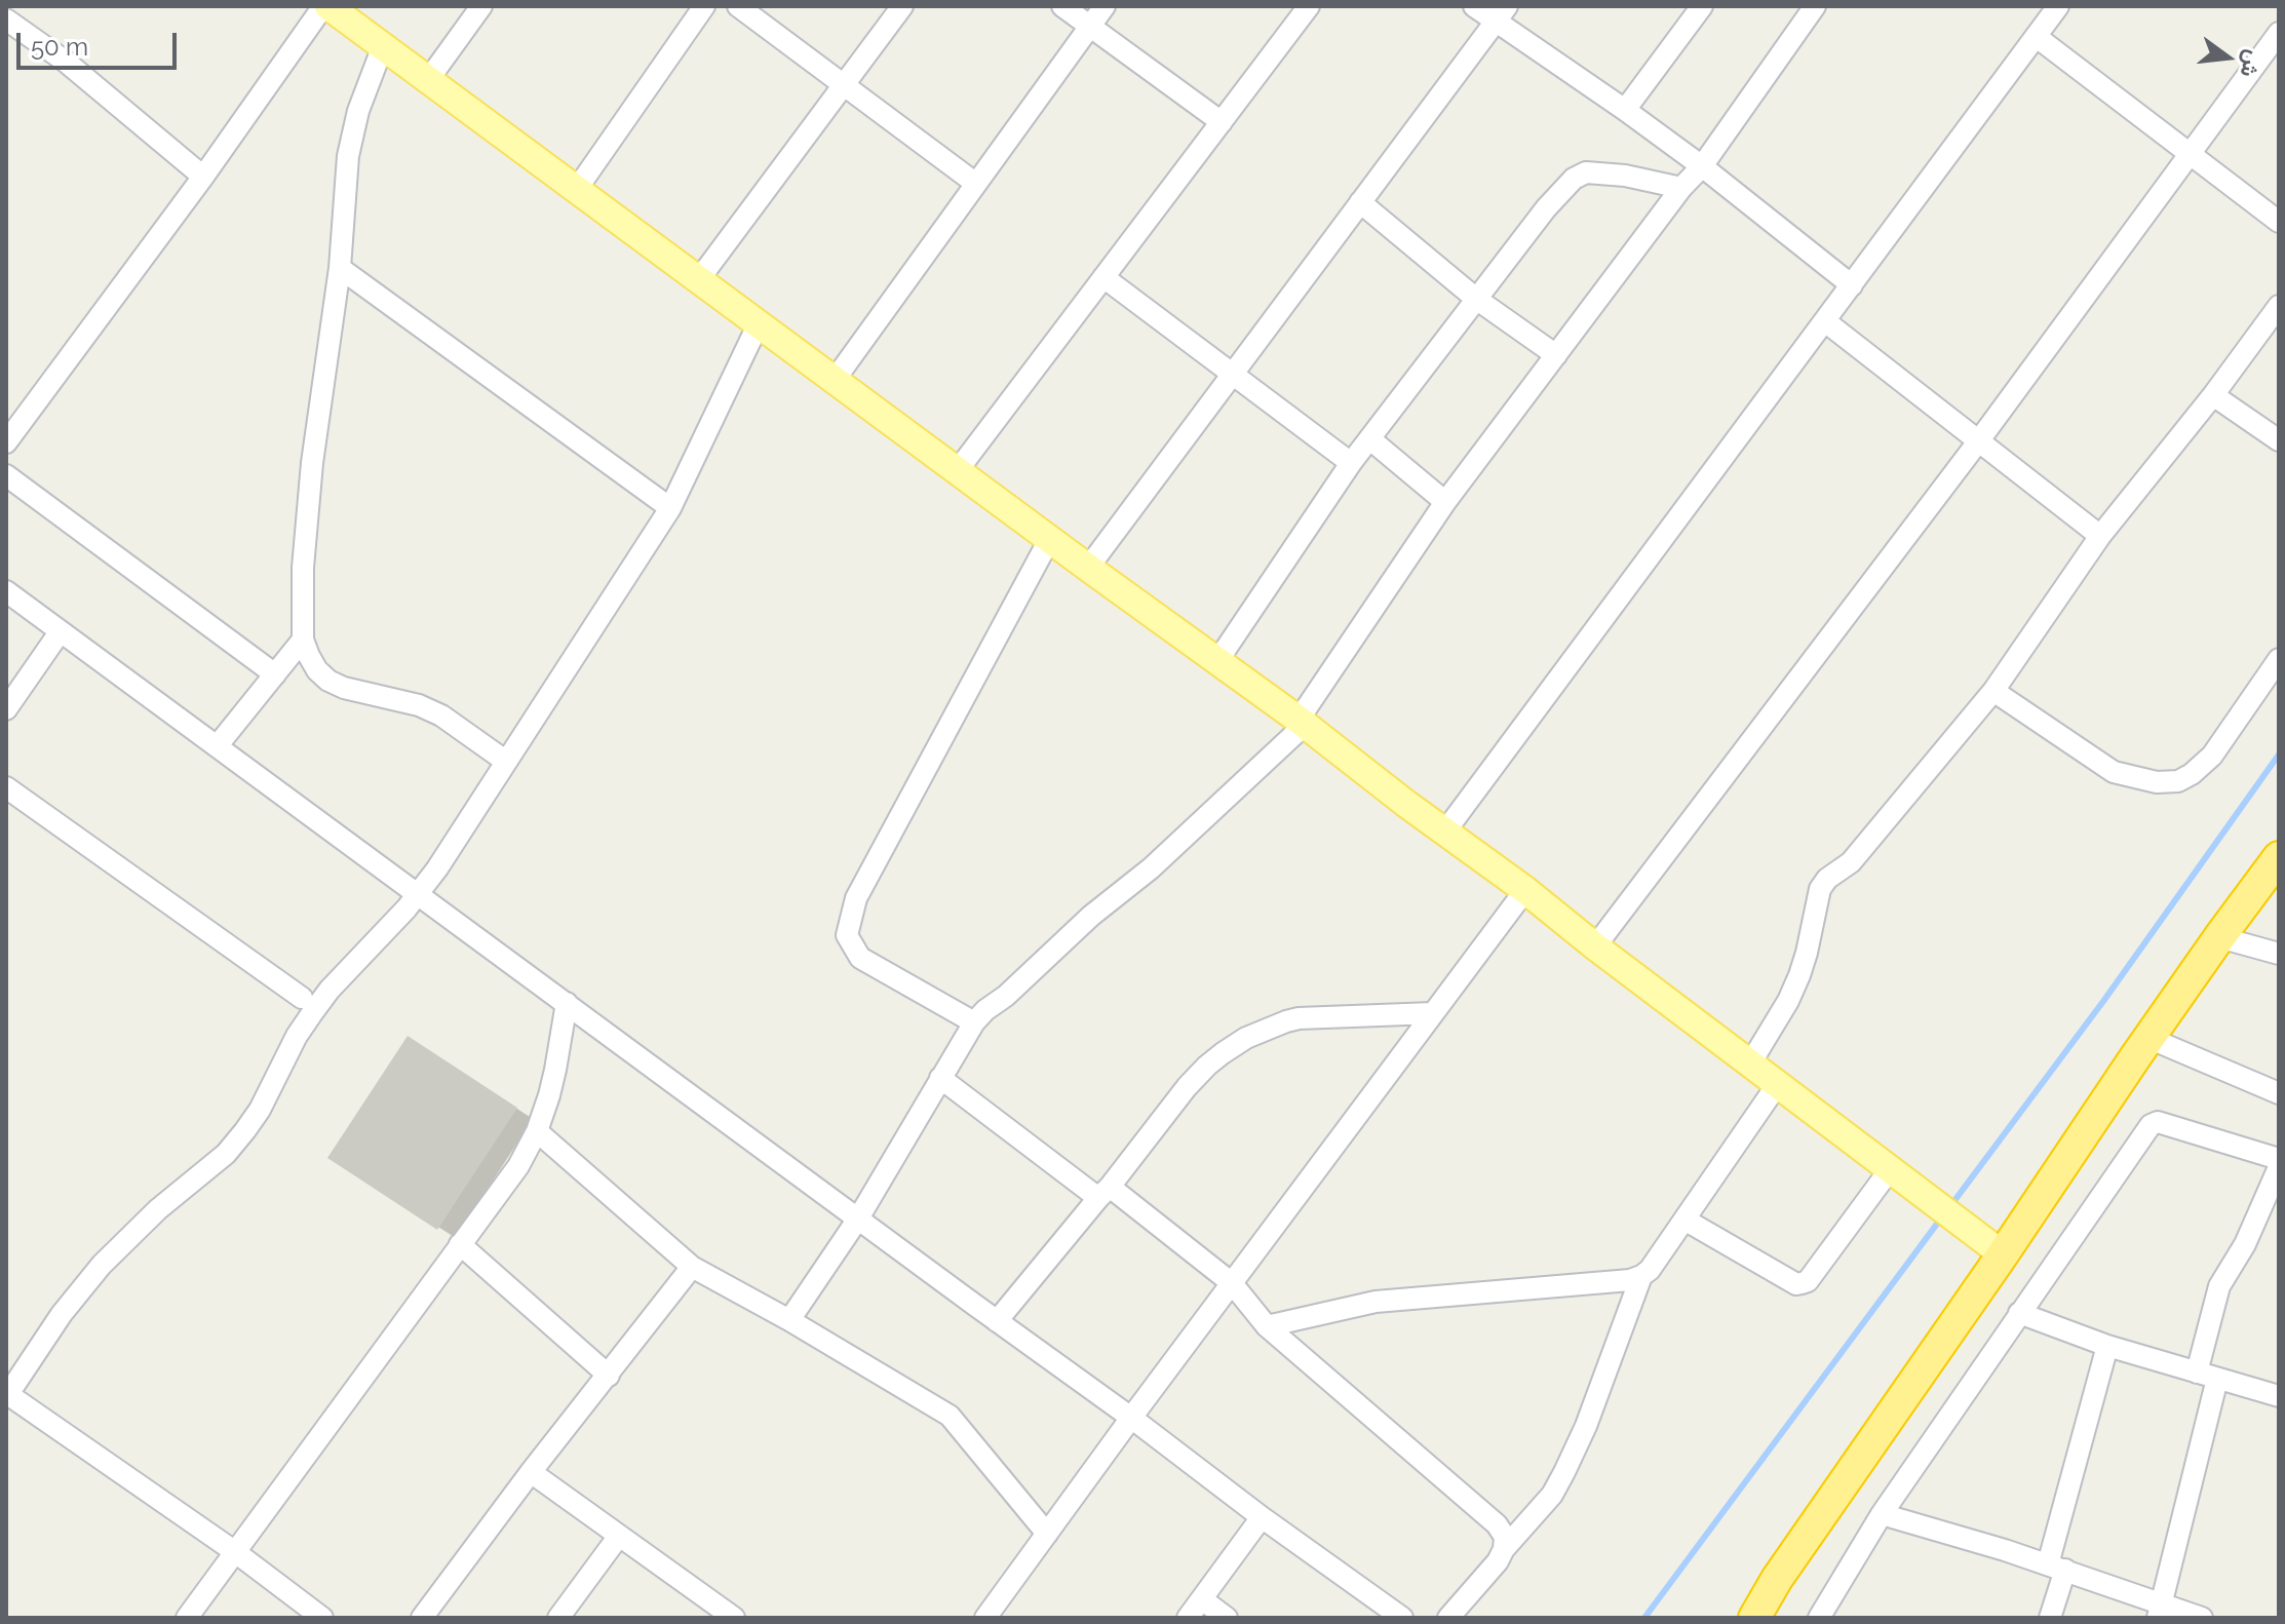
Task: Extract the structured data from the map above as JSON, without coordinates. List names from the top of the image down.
{
  "scale_bar": "50 m",
  "north": "right"
}
